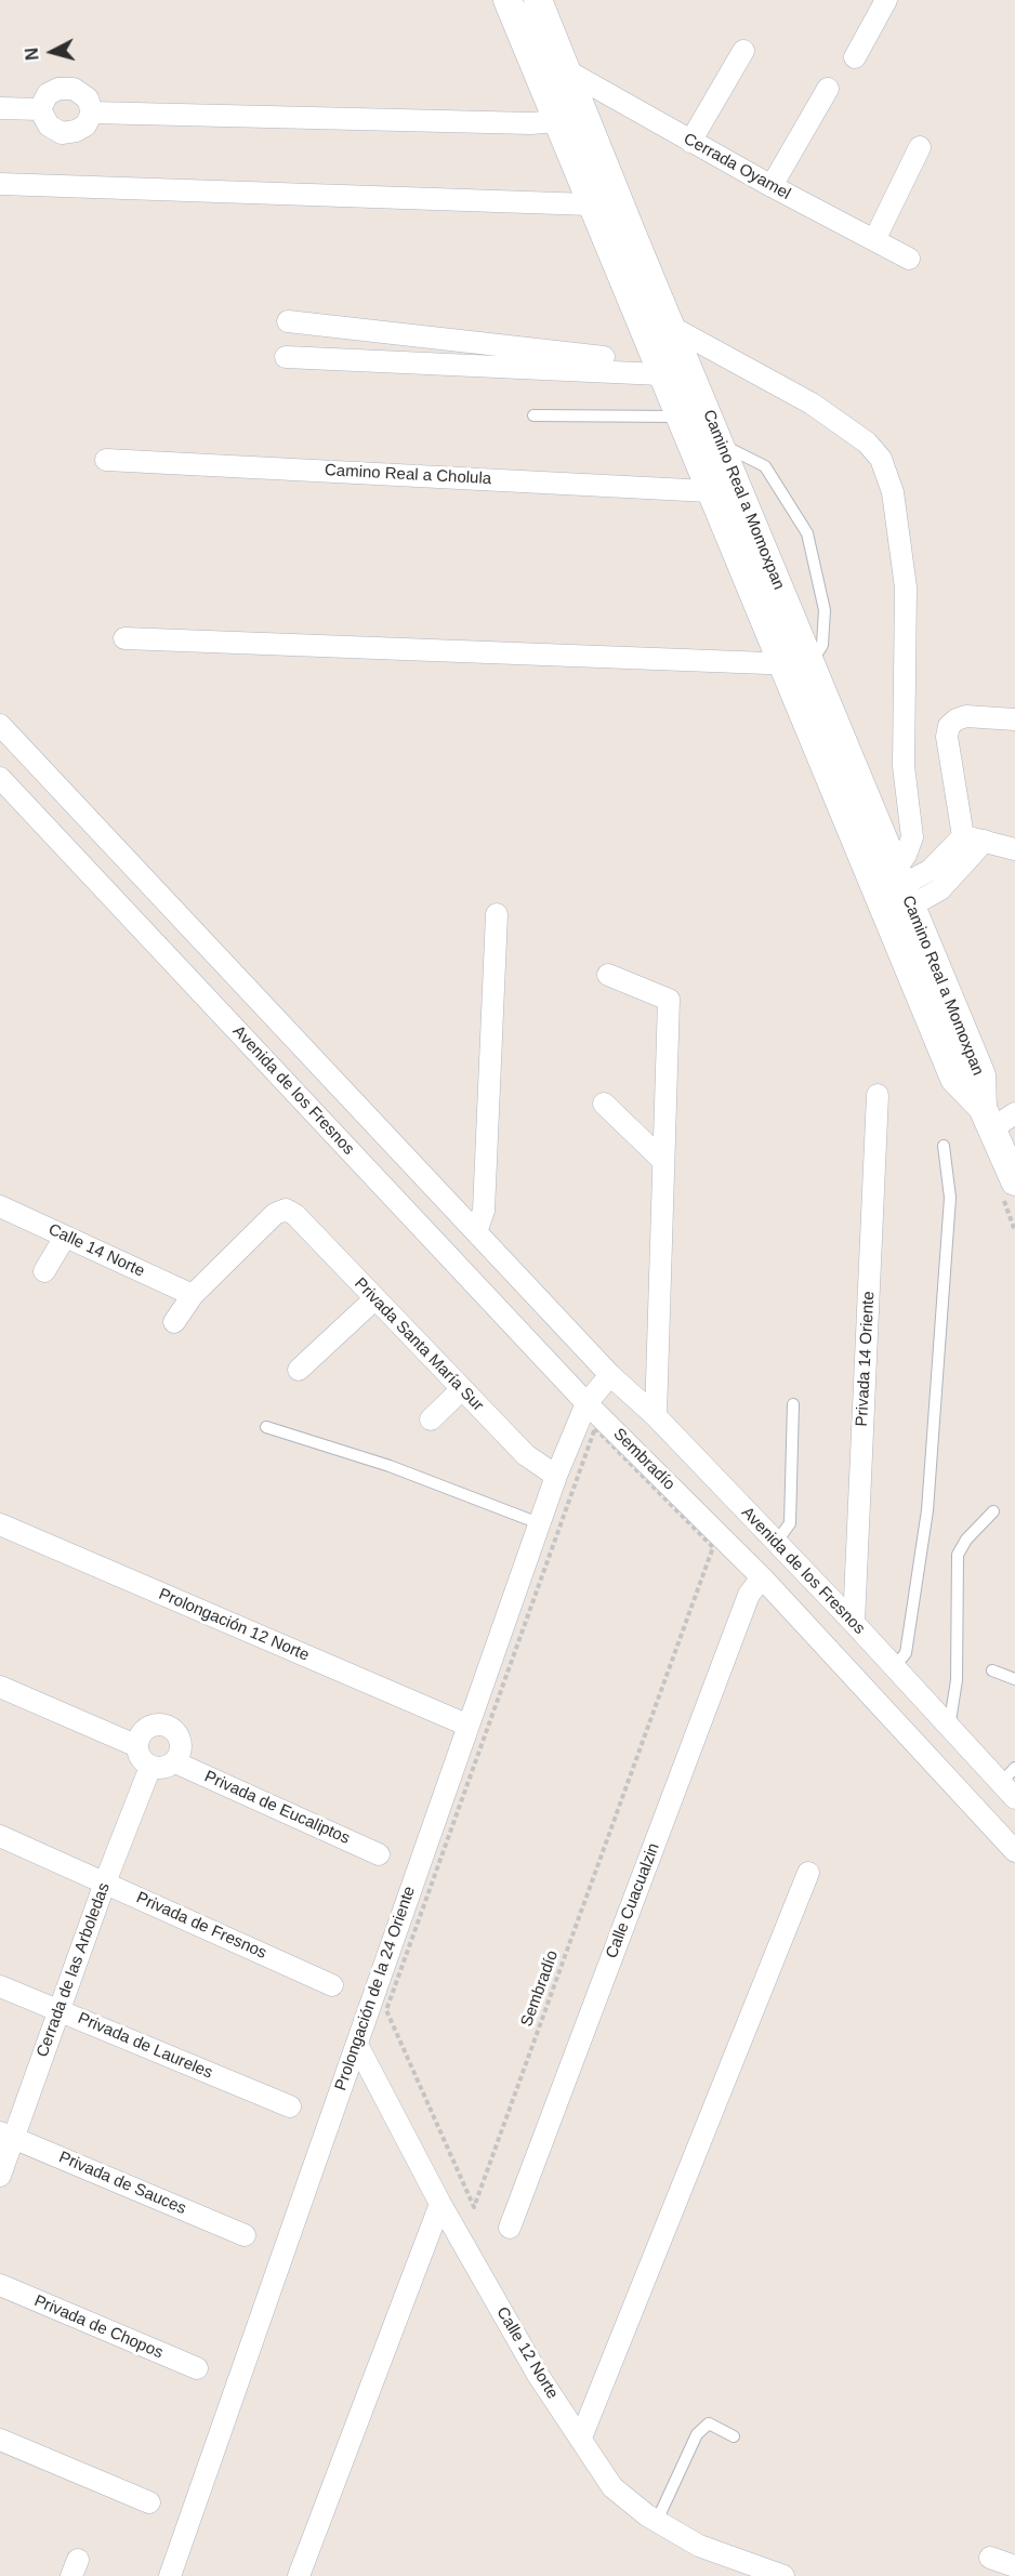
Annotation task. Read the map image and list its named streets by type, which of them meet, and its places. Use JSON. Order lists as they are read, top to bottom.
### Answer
{
  "streets": {
    "street": [
      "Cerrada Oyamel",
      "Camino Real a Cholula",
      "Camino Real a Momoxpan",
      "Avenida de los Fresnos",
      "Calle 14 Norte",
      "Privada Santa María Sur",
      "Privada 14 Oriente",
      "Prolongación 12 Norte",
      "Privada de Eucaliptos",
      "Calle Cuacualzin",
      "Privada de Fresnos",
      "Cerrada de las Arboledas",
      "Prolongación de la 24 Oriente",
      "Privada de Laureles",
      "Privada de Sauces",
      "Privada de Chopos",
      "Calle 12 Norte"
    ],
    "path": ["Sembradío"]
  },
  "crossings": [
    ["Cerrada Oyamel", "Camino Real a Momoxpan"],
    ["Camino Real a Cholula", "Camino Real a Momoxpan"],
    ["Avenida de los Fresnos", "Privada 14 Oriente"],
    ["Avenida de los Fresnos", "Calle Cuacualzin"],
    ["Avenida de los Fresnos", "Prolongación de la 24 Oriente"],
    ["Calle 14 Norte", "Privada Santa María Sur"],
    ["Privada Santa María Sur", "Prolongación de la 24 Oriente"],
    ["Prolongación 12 Norte", "Prolongación de la 24 Oriente"],
    ["Privada de Eucaliptos", "Cerrada de las Arboledas"],
    ["Privada de Fresnos", "Cerrada de las Arboledas"],
    ["Cerrada de las Arboledas", "Privada de Laureles"],
    ["Cerrada de las Arboledas", "Privada de Sauces"],
    ["Prolongación de la 24 Oriente", "Calle 12 Norte"]
  ],
  "north": "left"
}
